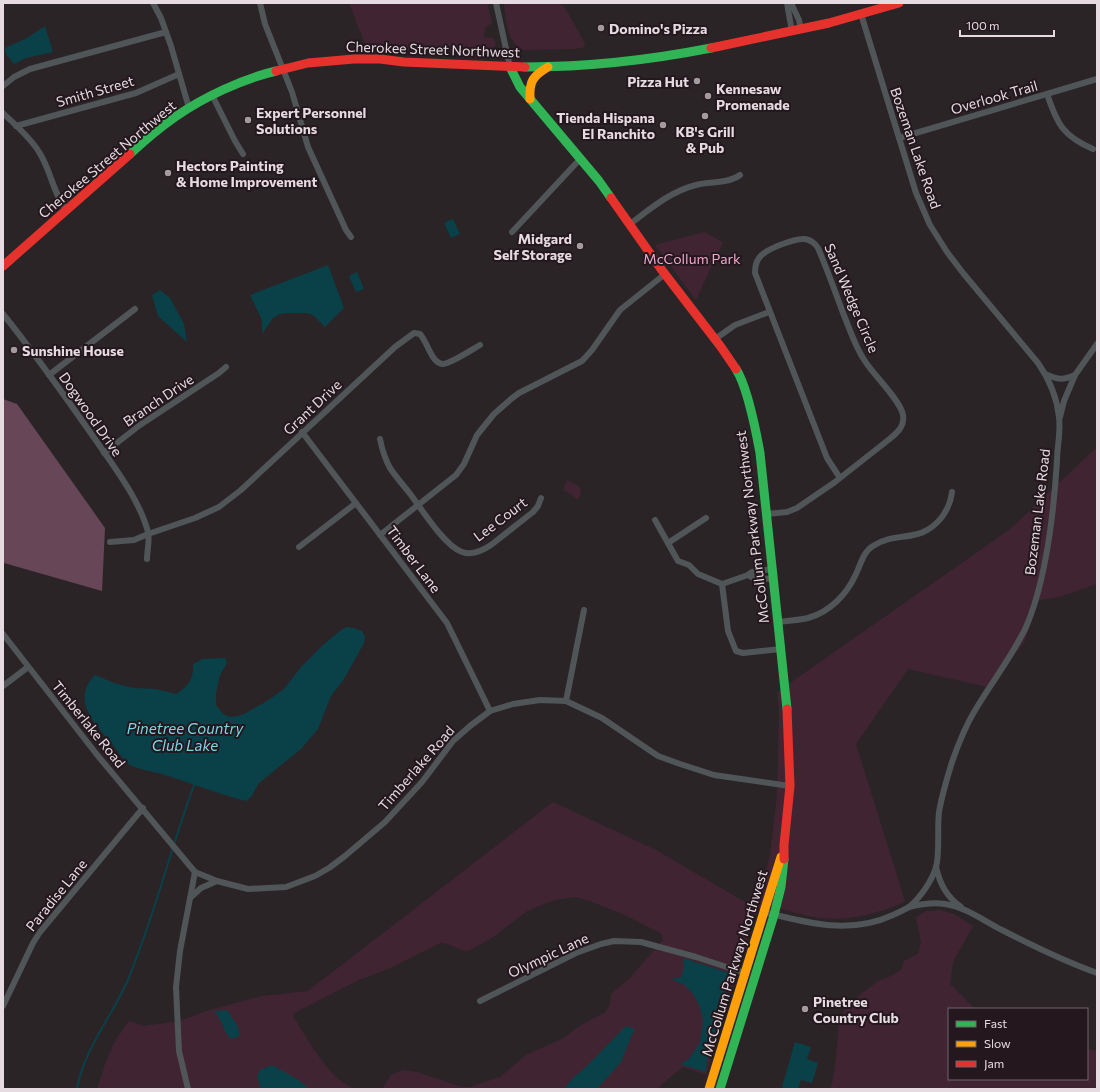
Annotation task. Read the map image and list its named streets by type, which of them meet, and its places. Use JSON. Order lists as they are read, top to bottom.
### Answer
{
  "streets": {
    "street": [
      "Cherokee Street Northwest",
      "Smith Street",
      "Overlook Trail",
      "Bozeman Lake Road",
      "Sand Wedge Circle",
      "Branch Drive",
      "Grant Drive",
      "Dogwood Drive",
      "Lee Court",
      "McCollum Parkway Northwest",
      "Timber Lane",
      "Timberlake Road",
      "Paradise Lane",
      "Olympic Lane"
    ]
  },
  "crossings": [
    ["Cherokee Street Northwest", "Bozeman Lake Road"],
    ["Cherokee Street Northwest", "McCollum Parkway Northwest"],
    ["Overlook Trail", "Bozeman Lake Road"],
    ["Bozeman Lake Road", "McCollum Parkway Northwest"],
    ["Sand Wedge Circle", "McCollum Parkway Northwest"],
    ["Branch Drive", "Dogwood Drive"],
    ["Grant Drive", "Dogwood Drive"],
    ["Grant Drive", "Timber Lane"],
    ["McCollum Parkway Northwest", "Timberlake Road"],
    ["McCollum Parkway Northwest", "Olympic Lane"],
    ["Timber Lane", "Timberlake Road"],
    ["Timberlake Road", "Paradise Lane"]
  ],
  "water": ["Pinetree Country Club Lake"],
  "parks": ["McCollum Park"],
  "places": [
    "Domino's Pizza",
    "Pizza Hut",
    "Kennesaw Promenade",
    "KB's Grill & Pub",
    "Expert Personnel Solutions",
    "Tienda Hispana El Ranchito",
    "Hectors Painting & Home Improvement",
    "Midgard Self Storage",
    "Sunshine House",
    "Pinetree Country Club"
  ],
  "legend": ["Fast", "Slow", "Jam"],
  "scale_bar": "100 m"
}
